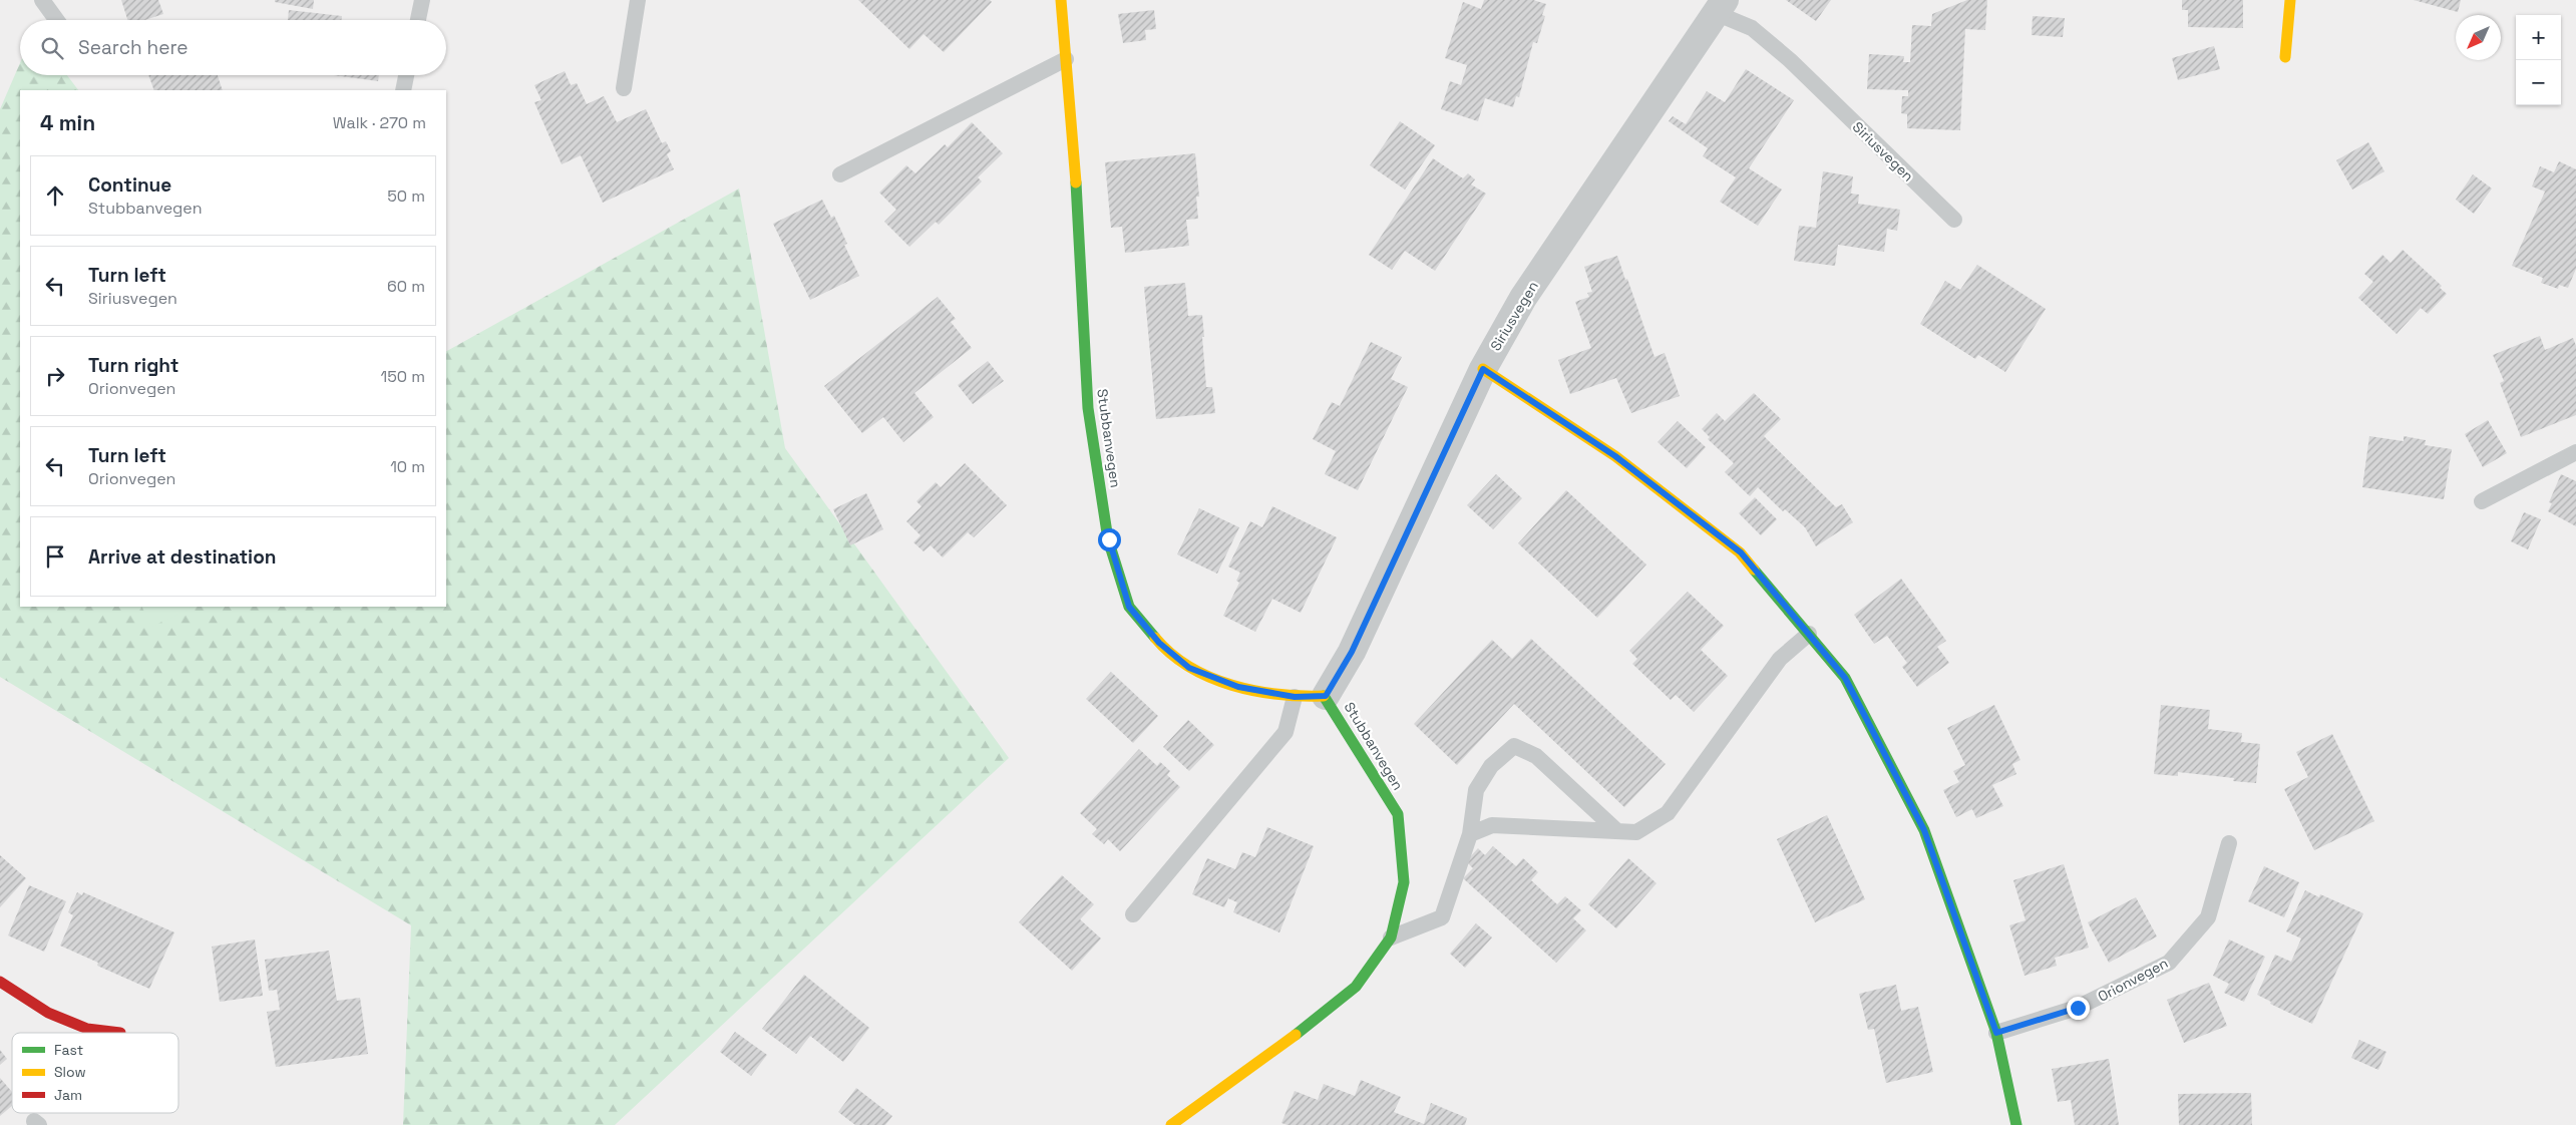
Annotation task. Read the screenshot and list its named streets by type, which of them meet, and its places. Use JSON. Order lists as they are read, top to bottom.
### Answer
{
  "streets": {
    "street": ["Siriusvegen", "Stubbanvegen"],
    "lane": ["Orionvegen"]
  },
  "crossings": [
    ["Siriusvegen", "Stubbanvegen"]
  ],
  "legend": ["Fast", "Slow", "Jam"],
  "north": "bottom left",
  "page": {
    "map_buttons": ["+", "−"],
    "search": "Search here",
    "heading": ["4 min", "Walk · 270 m"],
    "list": [
      ["Continue", "Stubbanvegen", "50 m"],
      ["Turn left", "Siriusvegen", "60 m"],
      ["Turn right", "Orionvegen", "150 m"],
      ["Turn left", "Orionvegen", "10 m"],
      "Arrive at destination"
    ]
  }
}
